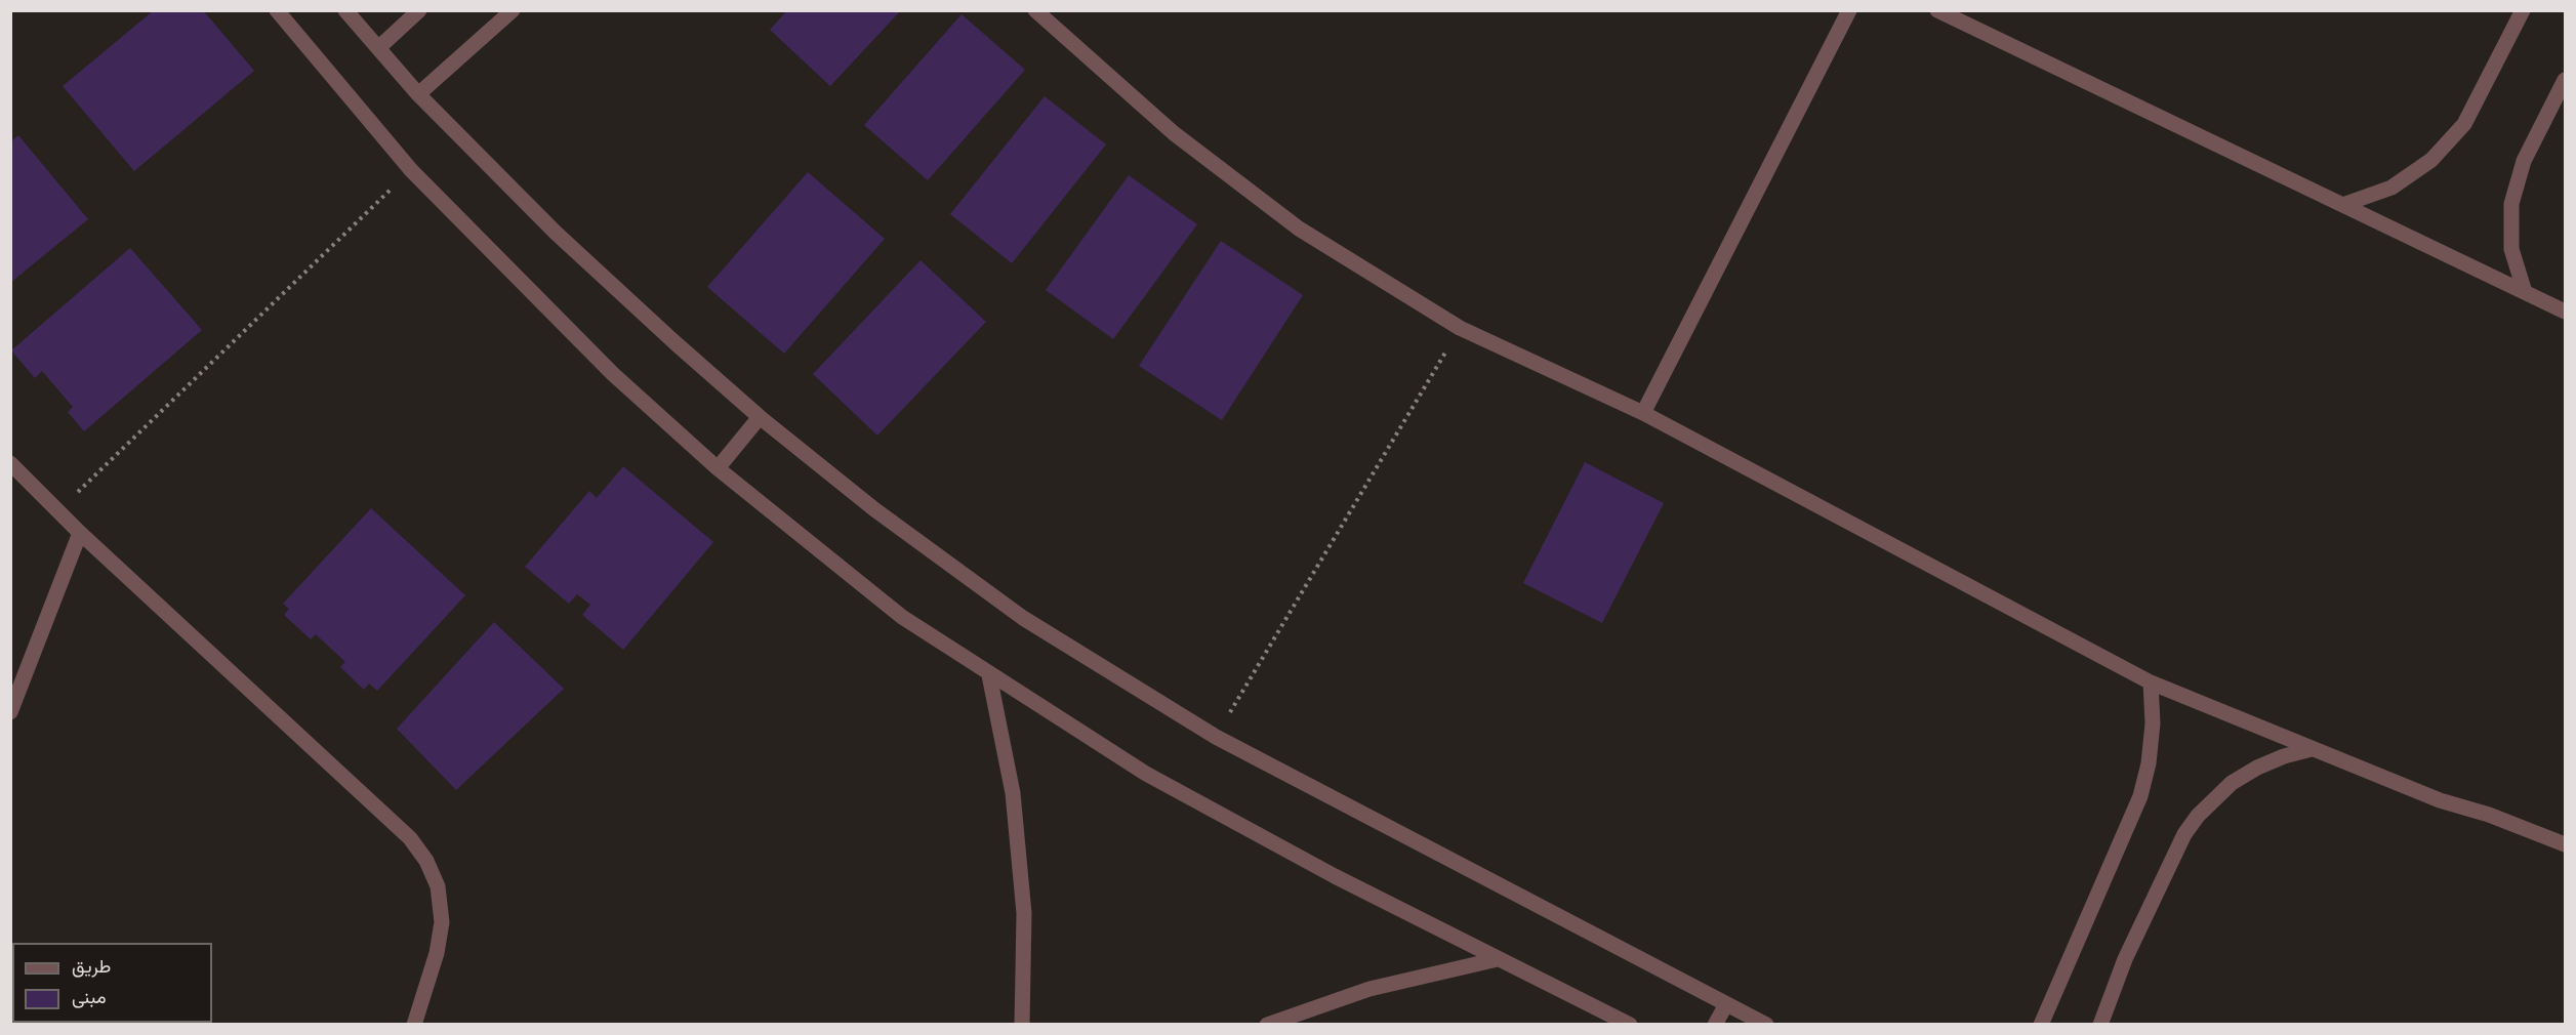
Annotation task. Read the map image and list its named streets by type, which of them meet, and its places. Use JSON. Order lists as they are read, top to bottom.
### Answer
{
  "legend": ["طريق", "مبنى"]
}
